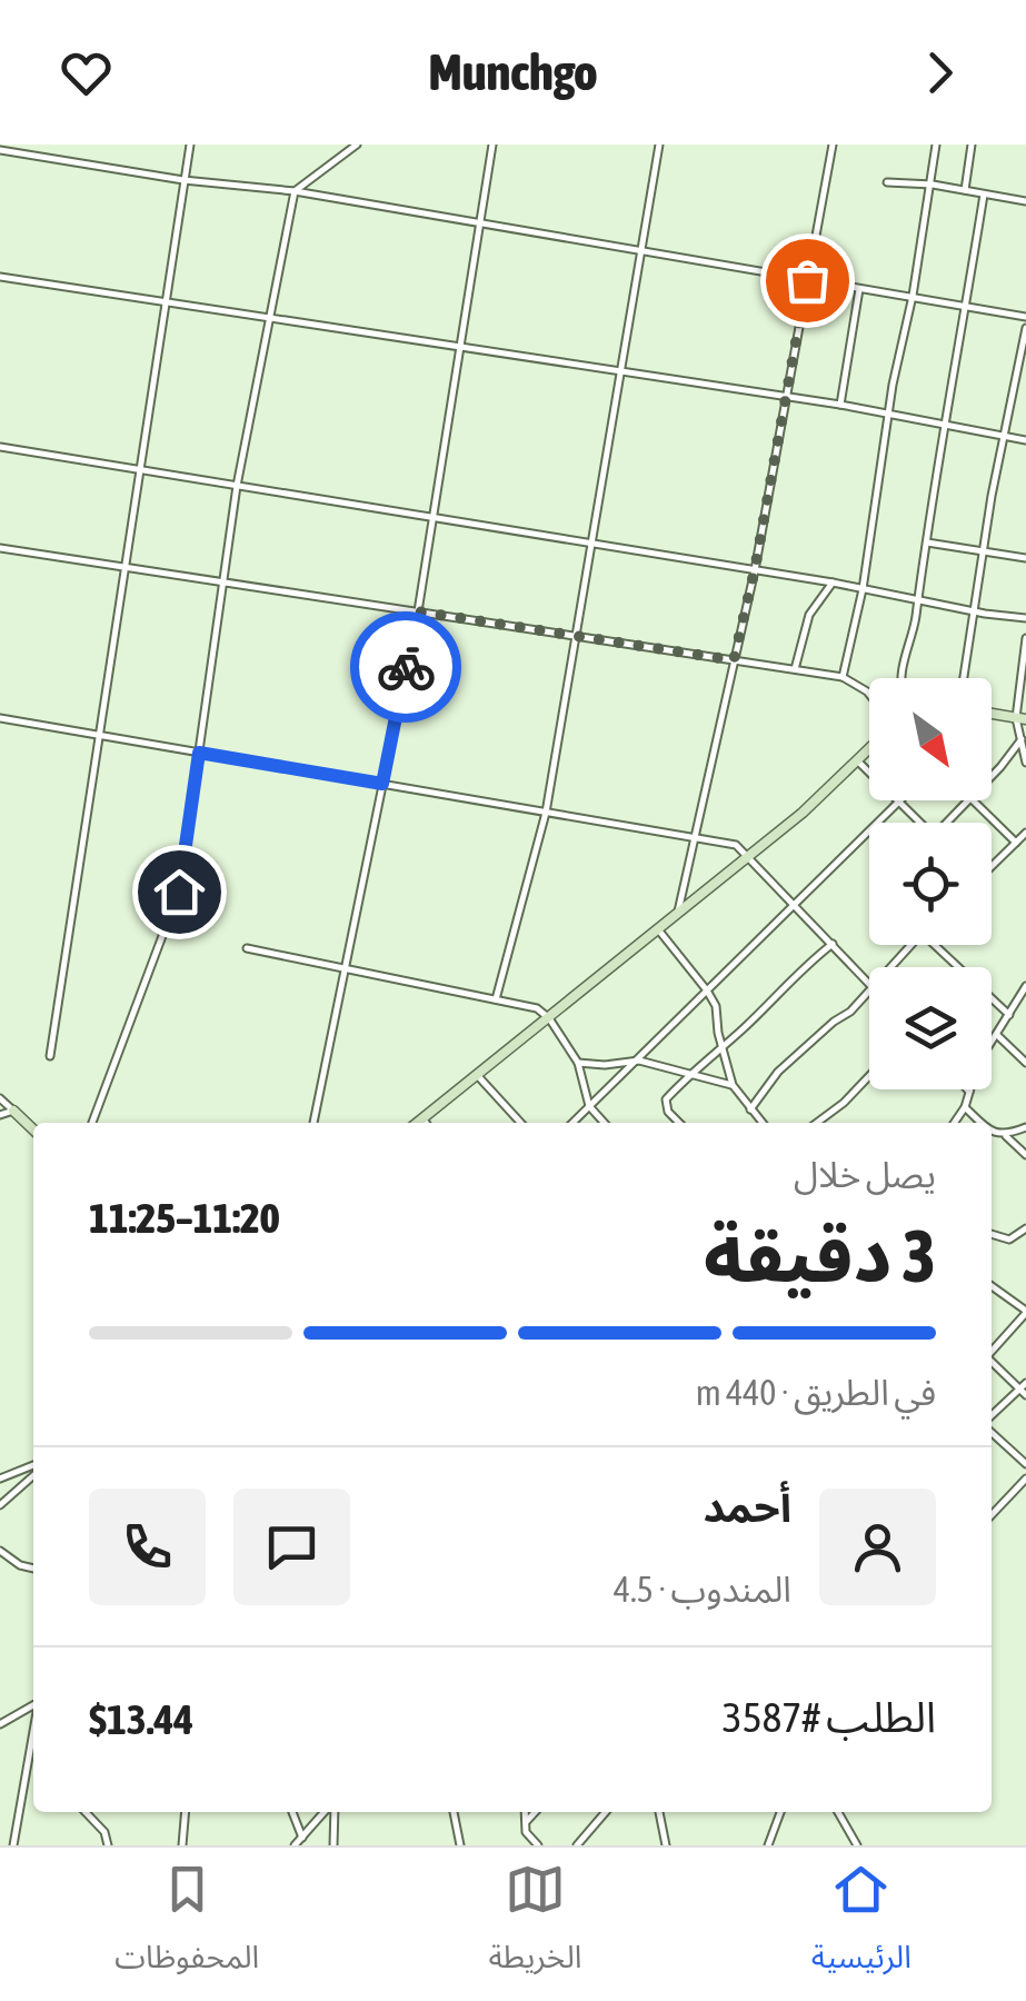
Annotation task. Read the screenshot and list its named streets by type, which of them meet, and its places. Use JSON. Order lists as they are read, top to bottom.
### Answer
{
  "north": "bottom right",
  "page": {
    "header": "Munchgo",
    "heading": ["3 دقيقة", "يصل خلال", "11:20–11:25"],
    "panel": [
      "أحمد",
      "المندوب · 4.5",
      "الطلب #3587",
      "$13.44"
    ],
    "bar": "في الطريق · 440 m",
    "tabs": ["الرئيسية", "الخريطة", "المحفوظات"]
  }
}
